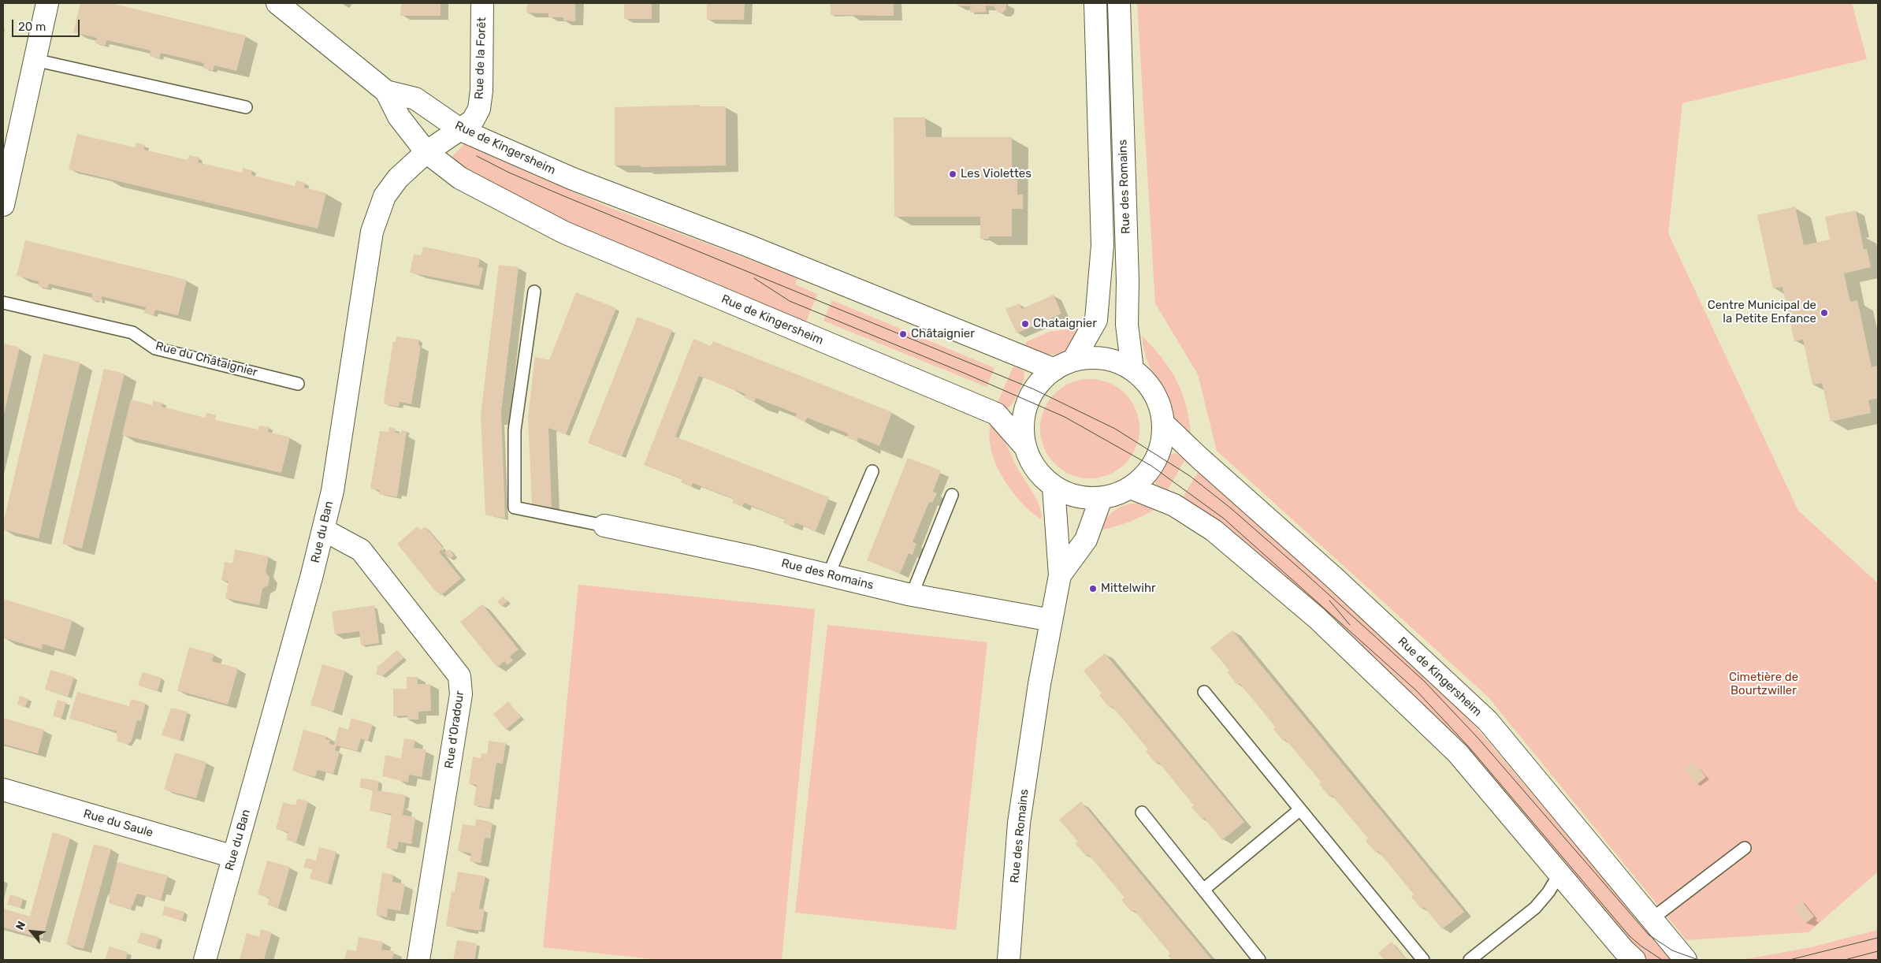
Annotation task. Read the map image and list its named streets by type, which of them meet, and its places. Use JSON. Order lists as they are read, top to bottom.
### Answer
{
  "streets": {
    "main road": [
      "Rue de la Forêt",
      "Rue de Kingersheim",
      "Rue des Romains",
      "Rue du Ban",
      "Rue d'Oradour",
      "Rue du Saule"
    ],
    "lane": ["Rue du Châtaignier"]
  },
  "crossings": [
    ["Rue de la Forêt", "Rue de Kingersheim"],
    ["Rue de la Forêt", "Rue du Ban"],
    ["Rue de Kingersheim", "Rue des Romains"],
    ["Rue de Kingersheim", "Rue du Ban"],
    ["Rue du Ban", "Rue d'Oradour"],
    ["Rue du Ban", "Rue du Saule"]
  ],
  "parks": ["Cimetière de Bourtzwiller"],
  "places": [
    "Les Violettes",
    "Centre Municipal de la Petite Enfance",
    "Chataignier",
    "Châtaignier",
    "Mittelwihr"
  ],
  "scale_bar": "20 m",
  "north": "top left"
}
